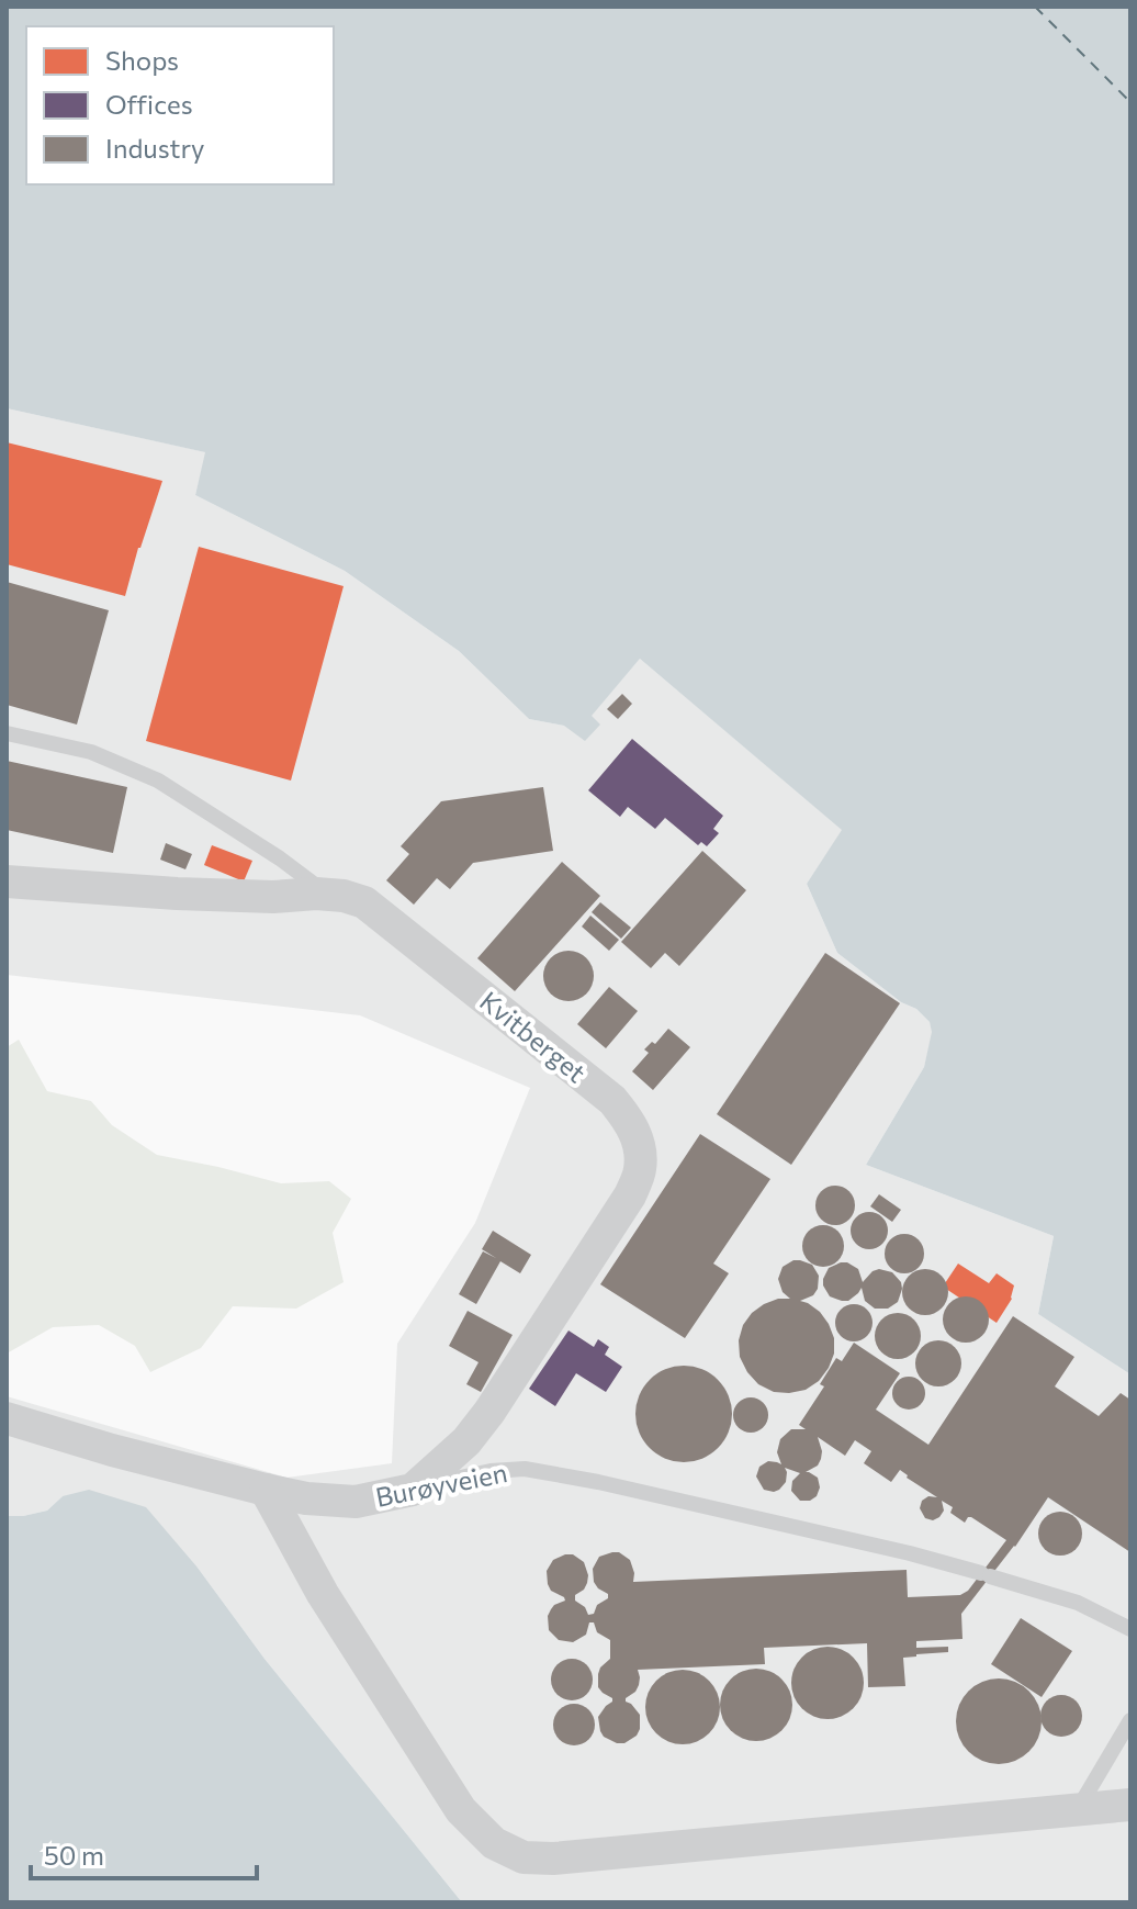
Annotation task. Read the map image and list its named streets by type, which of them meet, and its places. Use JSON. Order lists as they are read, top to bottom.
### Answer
{
  "streets": {
    "street": ["Kvitberget", "Burøyveien"]
  },
  "crossings": [
    ["Kvitberget", "Burøyveien"]
  ],
  "legend": ["Shops", "Offices", "Industry"],
  "scale_bar": "50 m"
}
